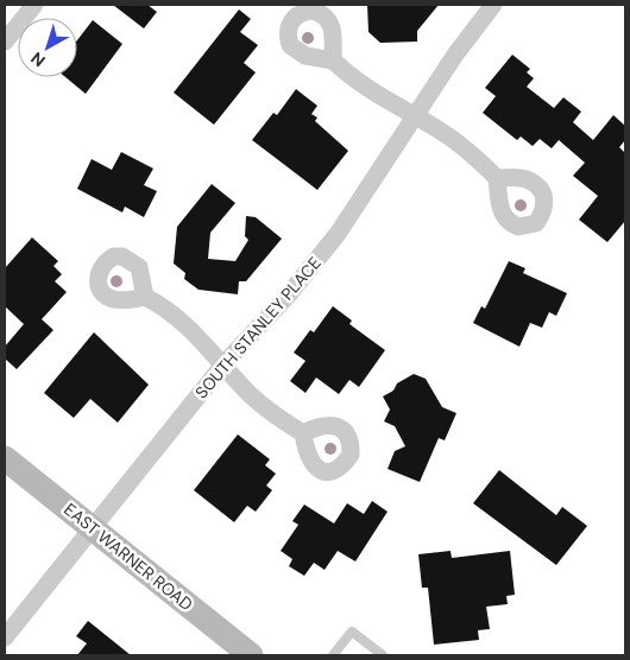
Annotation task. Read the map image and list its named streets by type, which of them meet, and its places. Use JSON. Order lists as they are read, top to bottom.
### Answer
{
  "streets": {
    "main road": ["EAST WARNER ROAD"],
    "street": ["SOUTH STANLEY PLACE"]
  },
  "crossings": [
    ["SOUTH STANLEY PLACE", "EAST WARNER ROAD"]
  ],
  "north": "bottom left"
}
